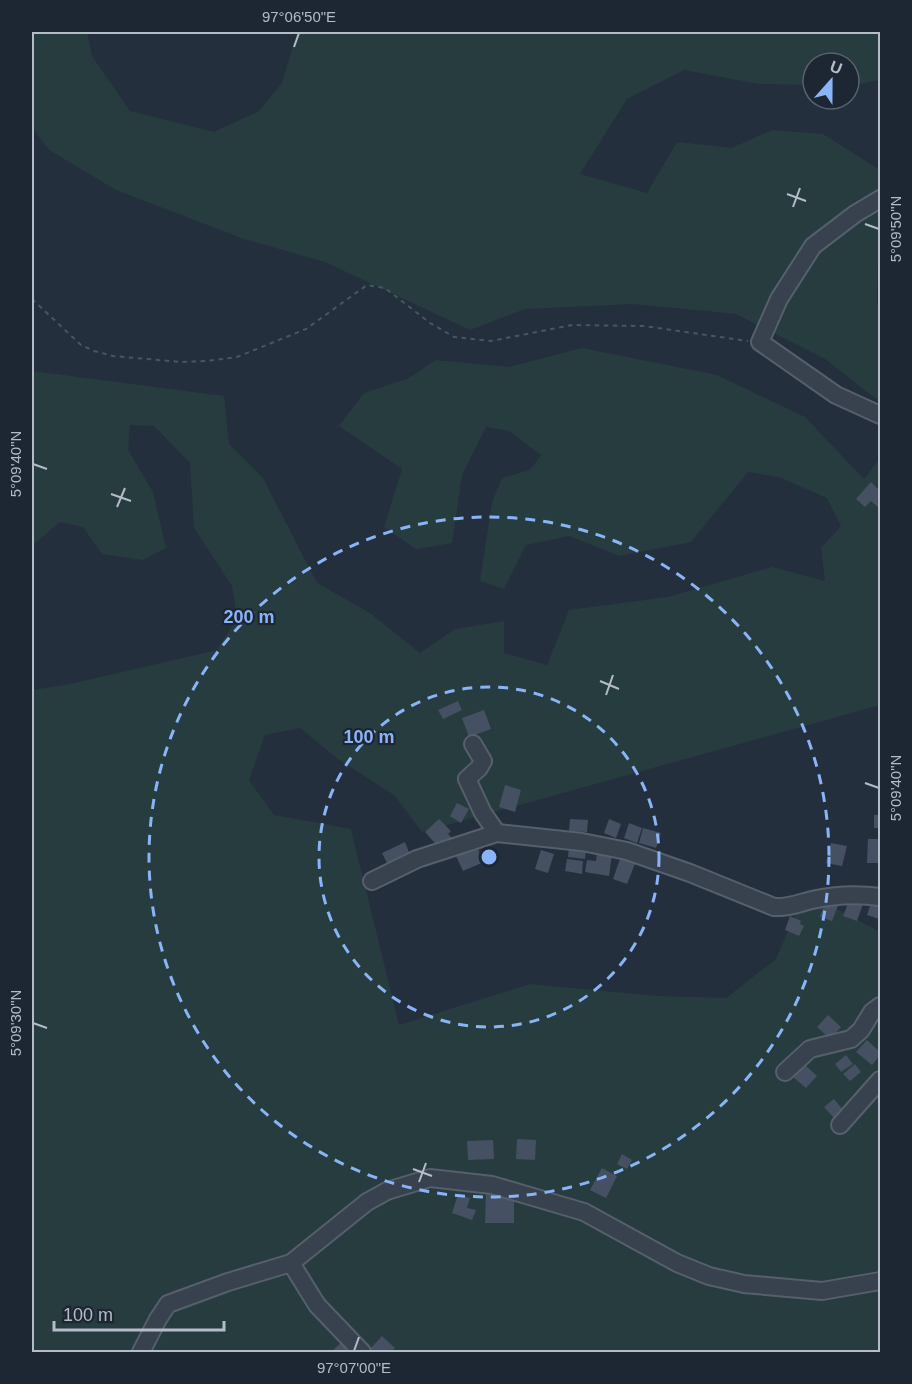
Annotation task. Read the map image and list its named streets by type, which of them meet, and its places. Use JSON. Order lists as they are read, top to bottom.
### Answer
{
  "scale_bar": "100 m",
  "north": "top",
  "coordinates": [
    "97°06'50\"E",
    "5°09'50\"N",
    "5°09'40\"N",
    "5°09'30\"N",
    "97°07'00\"E"
  ],
  "rings": ["200 m", "100 m"]
}
